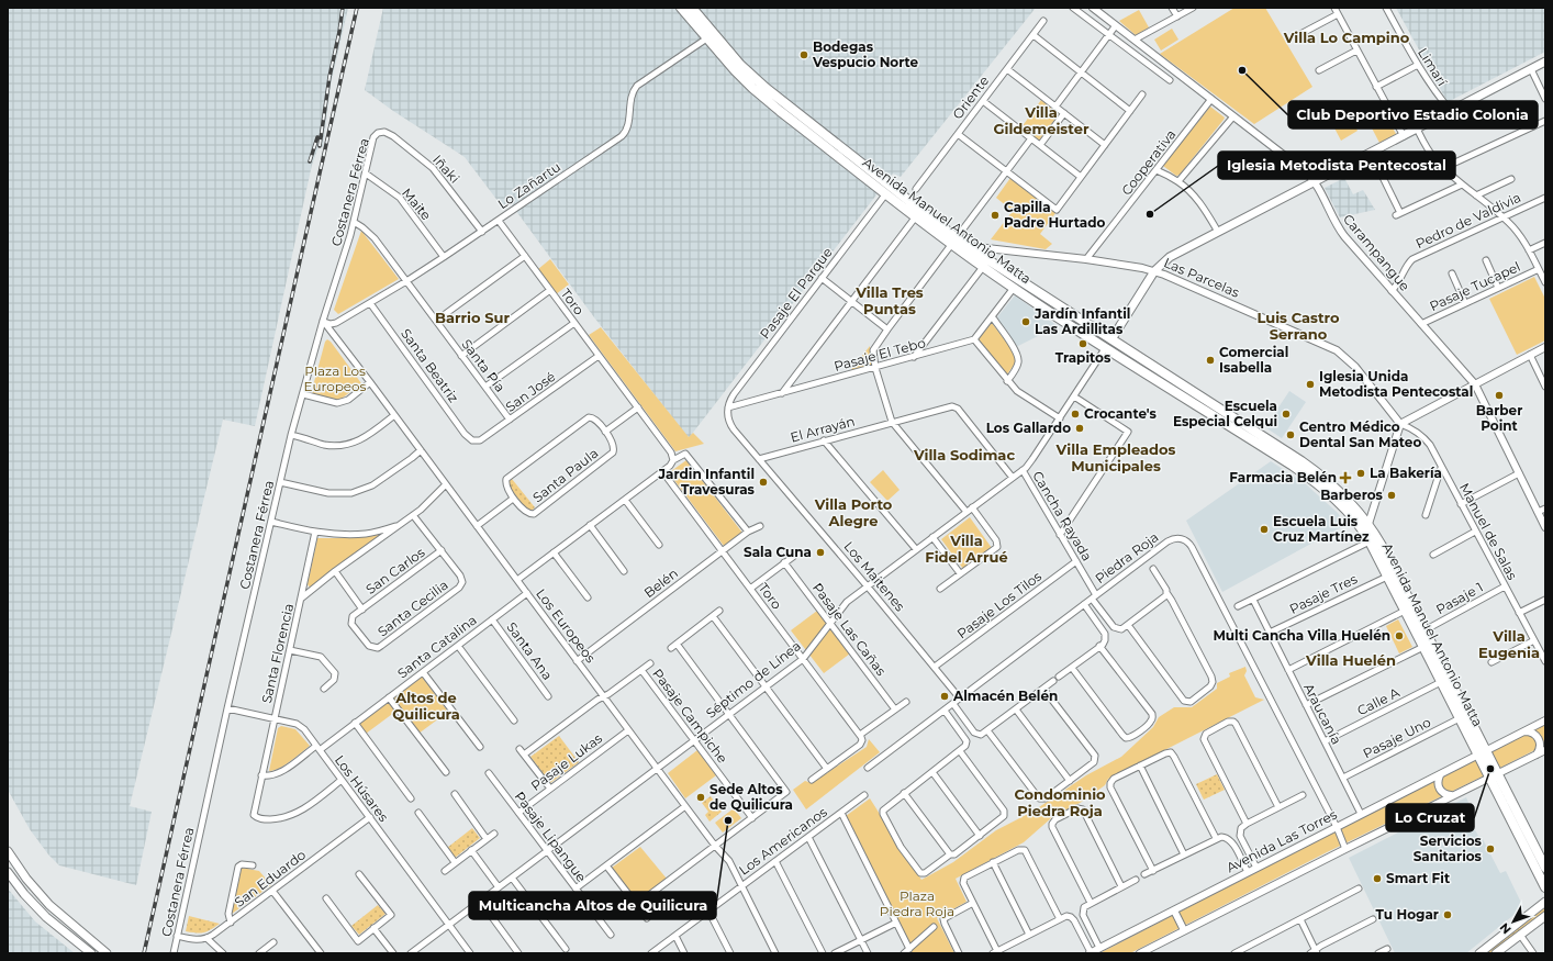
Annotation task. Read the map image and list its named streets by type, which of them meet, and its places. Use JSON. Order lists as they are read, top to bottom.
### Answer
{
  "streets": {
    "main road": ["Avenida Manuel Antonio Matta"],
    "street": [
      "Limarí",
      "Oriente",
      "Cooperativa",
      "Iñaki",
      "Lo Zañartu",
      "Costanera Férrea",
      "Maite",
      "Pedro de Valdivia",
      "Carampangue",
      "Las Parcelas",
      "Pasaje Tucapel",
      "Pasaje El Parque",
      "Toro",
      "Pasaje El Tebo",
      "Santa Beatriz",
      "Santa Pía",
      "San José",
      "El Arrayán",
      "Santa Paula",
      "Cancha Rayada",
      "Manuel de Salas",
      "Piedra Roja",
      "San Carlos",
      "Los Maitenes",
      "Belén",
      "Pasaje Tres",
      "Pasaje 1",
      "Pasaje Los Tilos",
      "Santa Cecilia",
      "Los Europeos",
      "Pasaje Las Cañas",
      "Santa Catalina",
      "Santa Ana",
      "Santa Florencia",
      "Séptimo de Línea",
      "Calle A",
      "Araucanía",
      "Pasaje Campiche",
      "Pasaje Uno",
      "Pasaje Lukas",
      "Los Húsares",
      "Pasaje Lipangue",
      "Los Americanos",
      "Avenida Las Torres",
      "San Eduardo"
    ]
  },
  "crossings": [
    ["Cooperativa", "Carampangue"],
    ["Cooperativa", "Las Parcelas"],
    ["Iñaki", "Lo Zañartu"],
    ["Iñaki", "Costanera Férrea"],
    ["Lo Zañartu", "Costanera Férrea"],
    ["Lo Zañartu", "Maite"],
    ["Lo Zañartu", "Avenida Manuel Antonio Matta"],
    ["Lo Zañartu", "Toro"],
    ["Lo Zañartu", "Santa Beatriz"],
    ["Lo Zañartu", "Santa Pía"],
    ["Lo Zañartu", "Los Europeos"],
    ["Costanera Férrea", "Maite"],
    ["Costanera Férrea", "Santa Pía"],
    ["Costanera Férrea", "Los Europeos"],
    ["Costanera Férrea", "Los Húsares"],
    ["Avenida Manuel Antonio Matta", "Las Parcelas"],
    ["Avenida Manuel Antonio Matta", "Pasaje El Parque"],
    ["Avenida Manuel Antonio Matta", "Pasaje Tres"],
    ["Avenida Manuel Antonio Matta", "Pasaje 1"],
    ["Avenida Manuel Antonio Matta", "Séptimo de Línea"],
    ["Avenida Manuel Antonio Matta", "Calle A"],
    ["Avenida Manuel Antonio Matta", "Pasaje Uno"],
    ["Avenida Manuel Antonio Matta", "Avenida Las Torres"],
    ["Pedro de Valdivia", "Carampangue"],
    ["Carampangue", "Pasaje Tucapel"],
    ["Las Parcelas", "Manuel de Salas"],
    ["Pasaje El Parque", "Pasaje El Tebo"],
    ["Pasaje El Parque", "Los Maitenes"],
    ["Toro", "San José"],
    ["Toro", "Santa Paula"],
    ["Toro", "Belén"],
    ["Toro", "Séptimo de Línea"],
    ["Pasaje El Tebo", "Los Maitenes"],
    ["Santa Beatriz", "San José"],
    ["Santa Pía", "San José"],
    ["El Arrayán", "Cancha Rayada"],
    ["El Arrayán", "Los Maitenes"],
    ["Santa Paula", "Los Europeos"],
    ["Cancha Rayada", "Piedra Roja"],
    ["Cancha Rayada", "Pasaje Los Tilos"],
    ["Cancha Rayada", "Séptimo de Línea"],
    ["Manuel de Salas", "Pasaje 1"],
    ["Piedra Roja", "Los Maitenes"],
    ["Piedra Roja", "Avenida Las Torres"],
    ["San Carlos", "Santa Cecilia"],
    ["Los Maitenes", "Pasaje Los Tilos"],
    ["Los Maitenes", "Séptimo de Línea"],
    ["Belén", "Los Europeos"],
    ["Pasaje Tres", "Araucanía"],
    ["Los Europeos", "Santa Catalina"],
    ["Los Europeos", "Santa Florencia"],
    ["Los Europeos", "Séptimo de Línea"],
    ["Los Europeos", "Pasaje Campiche"],
    ["Los Europeos", "Pasaje Lukas"],
    ["Los Europeos", "Los Americanos"],
    ["Pasaje Las Cañas", "Séptimo de Línea"],
    ["Santa Catalina", "Santa Ana"],
    ["Santa Catalina", "Santa Florencia"],
    ["Santa Catalina", "Los Húsares"],
    ["Santa Florencia", "Los Húsares"],
    ["Séptimo de Línea", "Pasaje Campiche"],
    ["Séptimo de Línea", "Los Húsares"],
    ["Séptimo de Línea", "Pasaje Lipangue"],
    ["Calle A", "Araucanía"],
    ["Araucanía", "Pasaje Uno"],
    ["Araucanía", "Avenida Las Torres"],
    ["Pasaje Lukas", "Pasaje Lipangue"],
    ["Los Húsares", "San Eduardo"]
  ],
  "districts": [
    "Villa Lo Campino",
    "Villa Gildemeister",
    "Villa Tres Puntas",
    "Barrio Sur",
    "Luis Castro Serrano",
    "Villa Empleados Municipales",
    "Villa Sodimac",
    "Villa Porto Alegre",
    "Villa Fidel Arrué",
    "Villa Eugenia",
    "Villa Huelén",
    "Altos de Quilicura",
    "Condominio Piedra Roja"
  ],
  "parks": ["Plaza Los Europeos", "Plaza Piedra Roja"],
  "places": {
    "other": [
      "Bodegas Vespucio Norte",
      "Club Deportivo Estadio Colonia",
      "Iglesia Metodista Pentecostal",
      "Capilla Padre Hurtado",
      "Jardín Infantil Las Ardillitas",
      "Trapitos",
      "Comercial Isabella",
      "Iglesia Unida Metodista Pentecostal",
      "Barber Point",
      "Crocante's",
      "Escuela Especial Celqui",
      "Los Gallardo",
      "Centro Médico Dental San Mateo",
      "La Bakería",
      "Jardin Infantil Travesuras",
      "Barberos",
      "Escuela Luis Cruz Martínez",
      "Sala Cuna",
      "Multi Cancha Villa Huelén",
      "Almacén Belén",
      "Lo Cruzat",
      "Sede Altos de Quilicura",
      "Multicancha Altos de Quilicura",
      "Servicios Sanitarios",
      "Smart Fit",
      "Tu Hogar"
    ],
    "health": ["Farmacia Belén"]
  },
  "north": "bottom left"
}
